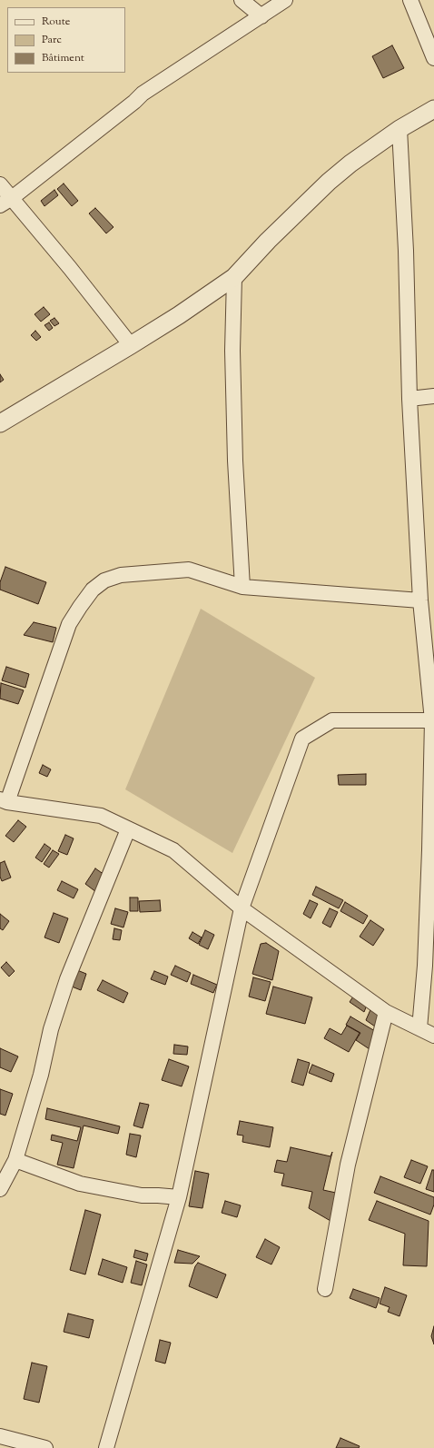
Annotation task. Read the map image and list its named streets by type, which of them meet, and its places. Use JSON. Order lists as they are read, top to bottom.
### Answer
{
  "legend": ["Route", "Parc", "Bâtiment"]
}
